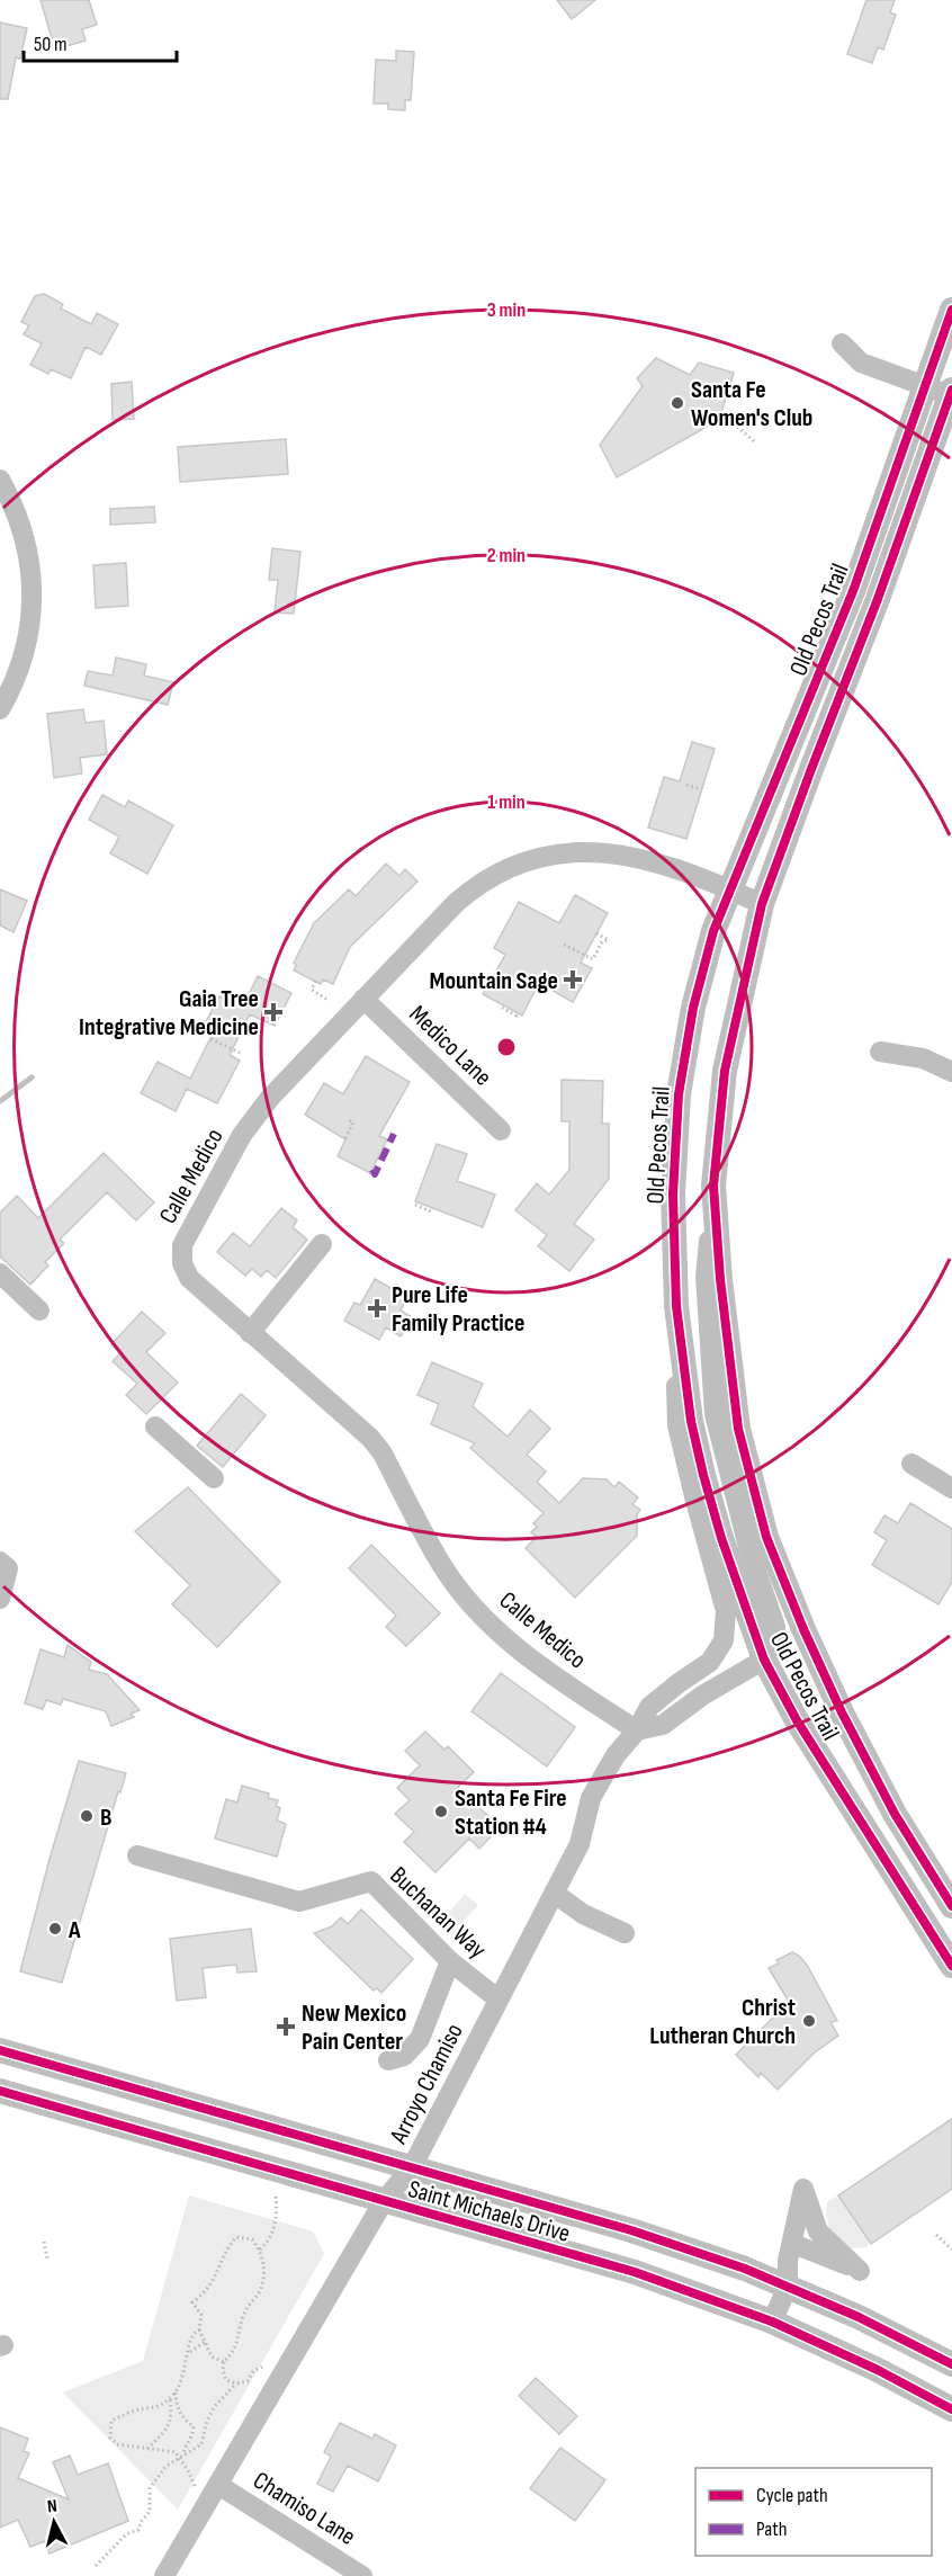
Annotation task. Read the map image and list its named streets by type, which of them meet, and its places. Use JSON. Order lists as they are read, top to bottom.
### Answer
{
  "streets": {
    "main road": ["Old Pecos Trail", "Saint Michaels Drive"],
    "street": [
      "Medico Lane",
      "Calle Medico",
      "Buchanan Way",
      "Arroyo Chamiso",
      "Chamiso Lane"
    ]
  },
  "crossings": [
    ["Old Pecos Trail", "Calle Medico"],
    ["Old Pecos Trail", "Arroyo Chamiso"],
    ["Medico Lane", "Calle Medico"],
    ["Calle Medico", "Arroyo Chamiso"],
    ["Buchanan Way", "Arroyo Chamiso"],
    ["Arroyo Chamiso", "Saint Michaels Drive"],
    ["Arroyo Chamiso", "Chamiso Lane"]
  ],
  "places": {
    "other": [
      "Santa Fe Women's Club",
      "Santa Fe Fire Station #4",
      "B",
      "A",
      "Christ Lutheran Church"
    ],
    "health": [
      "Mountain Sage",
      "Gaia Tree Integrative Medicine",
      "Pure Life Family Practice",
      "New Mexico Pain Center"
    ]
  },
  "legend": ["Cycle path", "Path"],
  "scale_bar": "50 m",
  "north": "top",
  "rings": ["3 min", "2 min", "1 min"]
}
